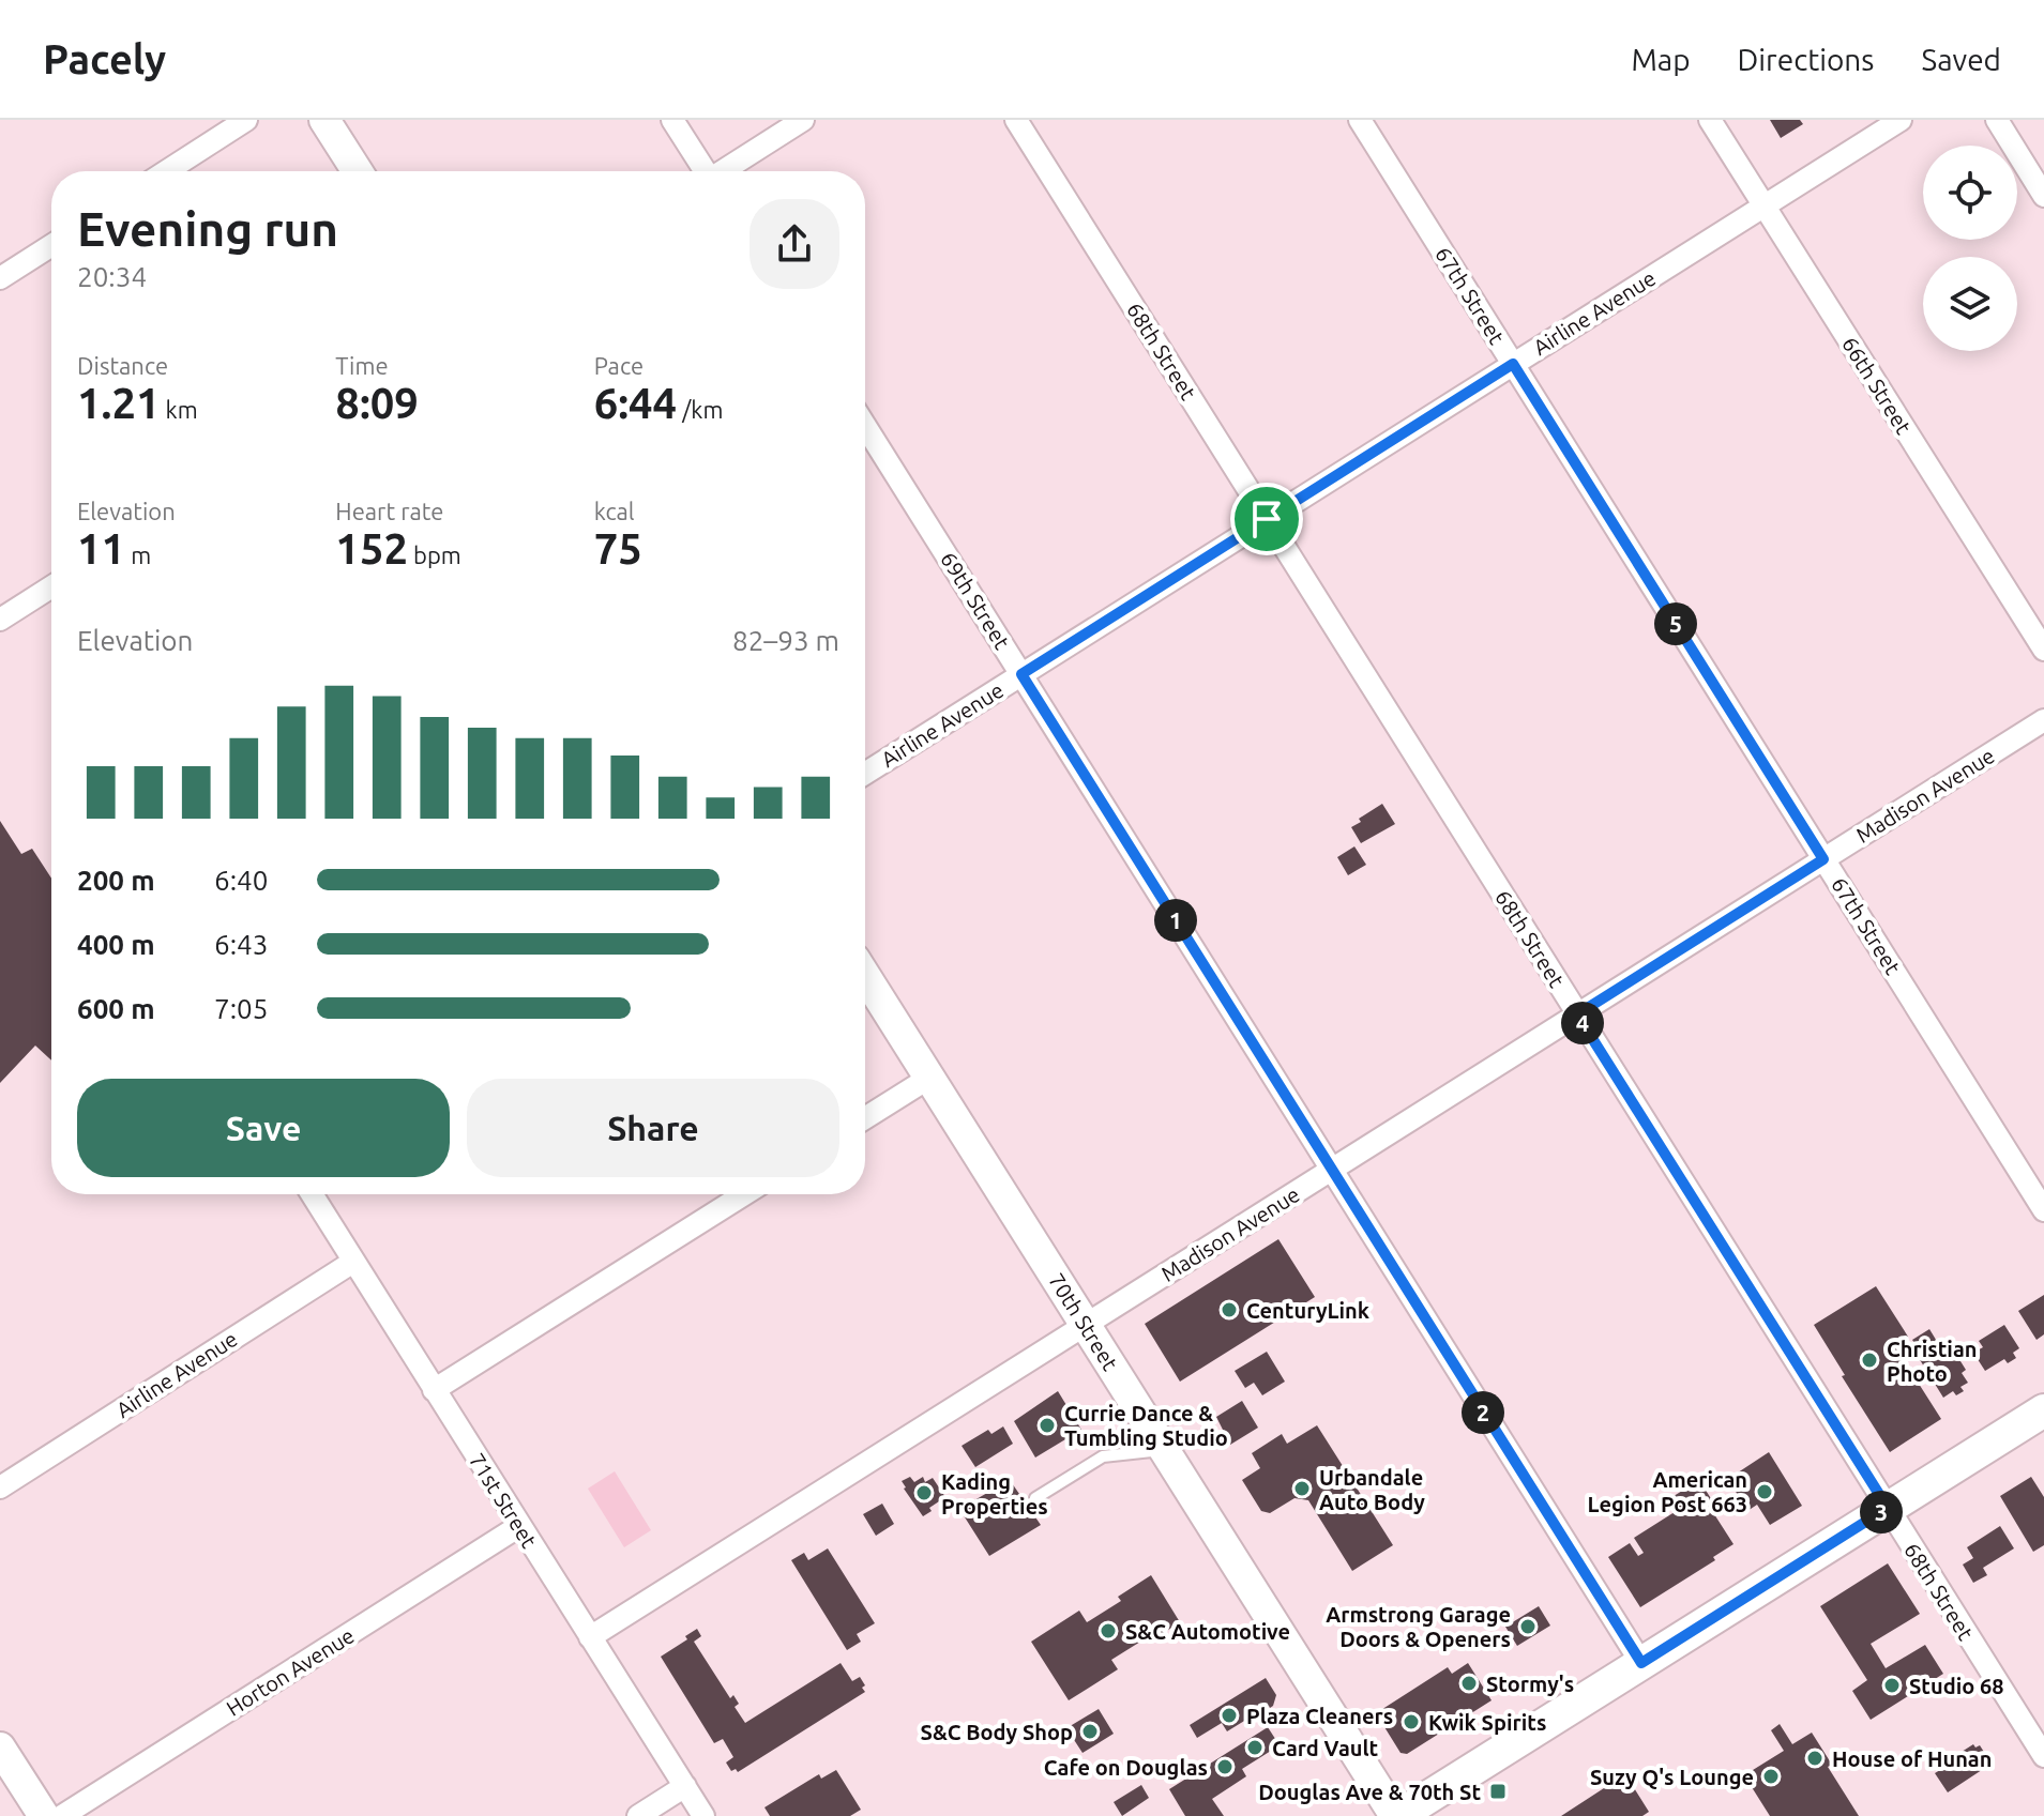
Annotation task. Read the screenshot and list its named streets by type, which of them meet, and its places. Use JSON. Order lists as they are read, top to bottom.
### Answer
{
  "streets": {
    "main road": ["70th Street"],
    "street": [
      "67th Street",
      "Airline Avenue",
      "68th Street",
      "66th Street",
      "69th Street",
      "Madison Avenue",
      "71st Street",
      "Horton Avenue"
    ]
  },
  "crossings": [
    ["67th Street", "Airline Avenue"],
    ["67th Street", "Madison Avenue"],
    ["Airline Avenue", "68th Street"],
    ["Airline Avenue", "66th Street"],
    ["Airline Avenue", "69th Street"],
    ["Airline Avenue", "71st Street"],
    ["68th Street", "Madison Avenue"],
    ["69th Street", "Madison Avenue"],
    ["Madison Avenue", "70th Street"],
    ["Madison Avenue", "71st Street"],
    ["71st Street", "Horton Avenue"]
  ],
  "places": {
    "other": [
      "CenturyLink",
      "Christian Photo",
      "Currie Dance & Tumbling Studio",
      "Urbandale Auto Body",
      "American Legion Post 663",
      "Kading Properties",
      "Armstrong Garage Doors & Openers",
      "S&C Automotive",
      "Stormy's",
      "Studio 68",
      "Plaza Cleaners",
      "Kwik Spirits",
      "S&C Body Shop",
      "Card Vault",
      "House of Hunan",
      "Cafe on Douglas",
      "Suzy Q's Lounge"
    ],
    "transit": ["Douglas Ave & 70th St"]
  },
  "page": {
    "header": "Pacely",
    "nav": ["Map", "Directions", "Saved"],
    "heading": ["Evening run", "20:34"],
    "stats": [
      ["Distance", "1.21 km"],
      ["Time", "8:09"],
      ["Pace", "6:44 /km"],
      ["Elevation", "11 m"],
      ["Heart rate", "152 bpm"],
      ["kcal", "75"]
    ],
    "pins": [
      "5",
      "1",
      "4",
      "2",
      "3"
    ],
    "chart": ["Elevation", "82–93 m"],
    "list": [
      {
        "name": "200 m",
        "note": "6:40"
      },
      {
        "name": "400 m",
        "note": "6:43"
      },
      {
        "name": "600 m",
        "note": "7:05"
      }
    ],
    "buttons": ["Save", "Share"]
  }
}
